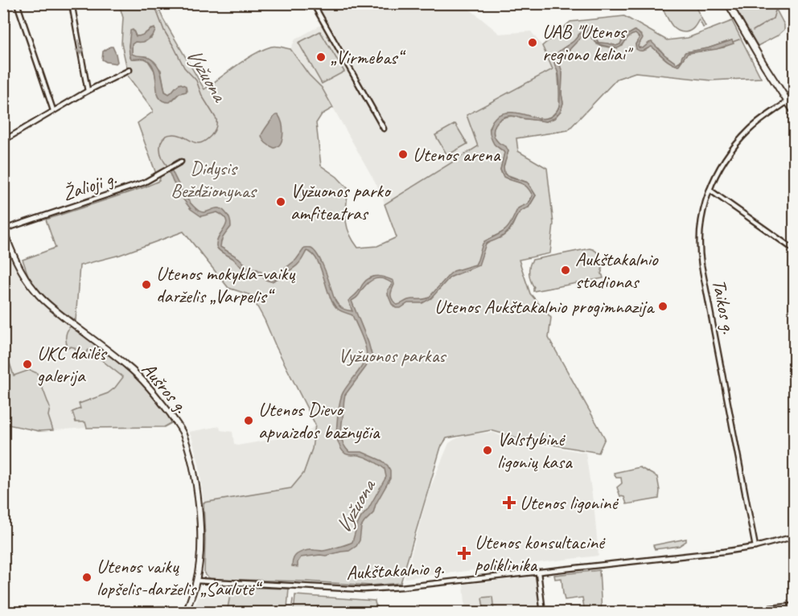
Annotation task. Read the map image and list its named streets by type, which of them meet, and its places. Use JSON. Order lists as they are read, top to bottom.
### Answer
{
  "streets": {
    "street": [
      "Žalioji g.",
      "Taikos g.",
      "Aušros g.",
      "Aukštakalnio g."
    ]
  },
  "crossings": [
    ["Žalioji g.", "Aušros g."],
    ["Taikos g.", "Aukštakalnio g."],
    ["Aušros g.", "Aukštakalnio g."]
  ],
  "water": ["Vyžuona"],
  "parks": ["Didysis Beždžionynas", "Vyžuonos parkas"],
  "places": {
    "other": [
      "UAB \"Utenos regiono keliai\"",
      "„Virmebas“",
      "Utenos arena",
      "Vyžuonos parko amfiteatras",
      "Aukštakalnio stadionas",
      "Utenos mokykla-vaikų darželis „Varpelis“",
      "Utenos Aukštakalnio progimnazija",
      "UKC dailės galerija",
      "Utenos Dievo apvaizdos bažnyčia",
      "Valstybinė ligonių kasa",
      "Utenos vaikų lopšelis-darželis „Saulutė“"
    ],
    "health": ["Utenos ligoninė", "Utenos konsultacinė poliklinika"]
  }
}
